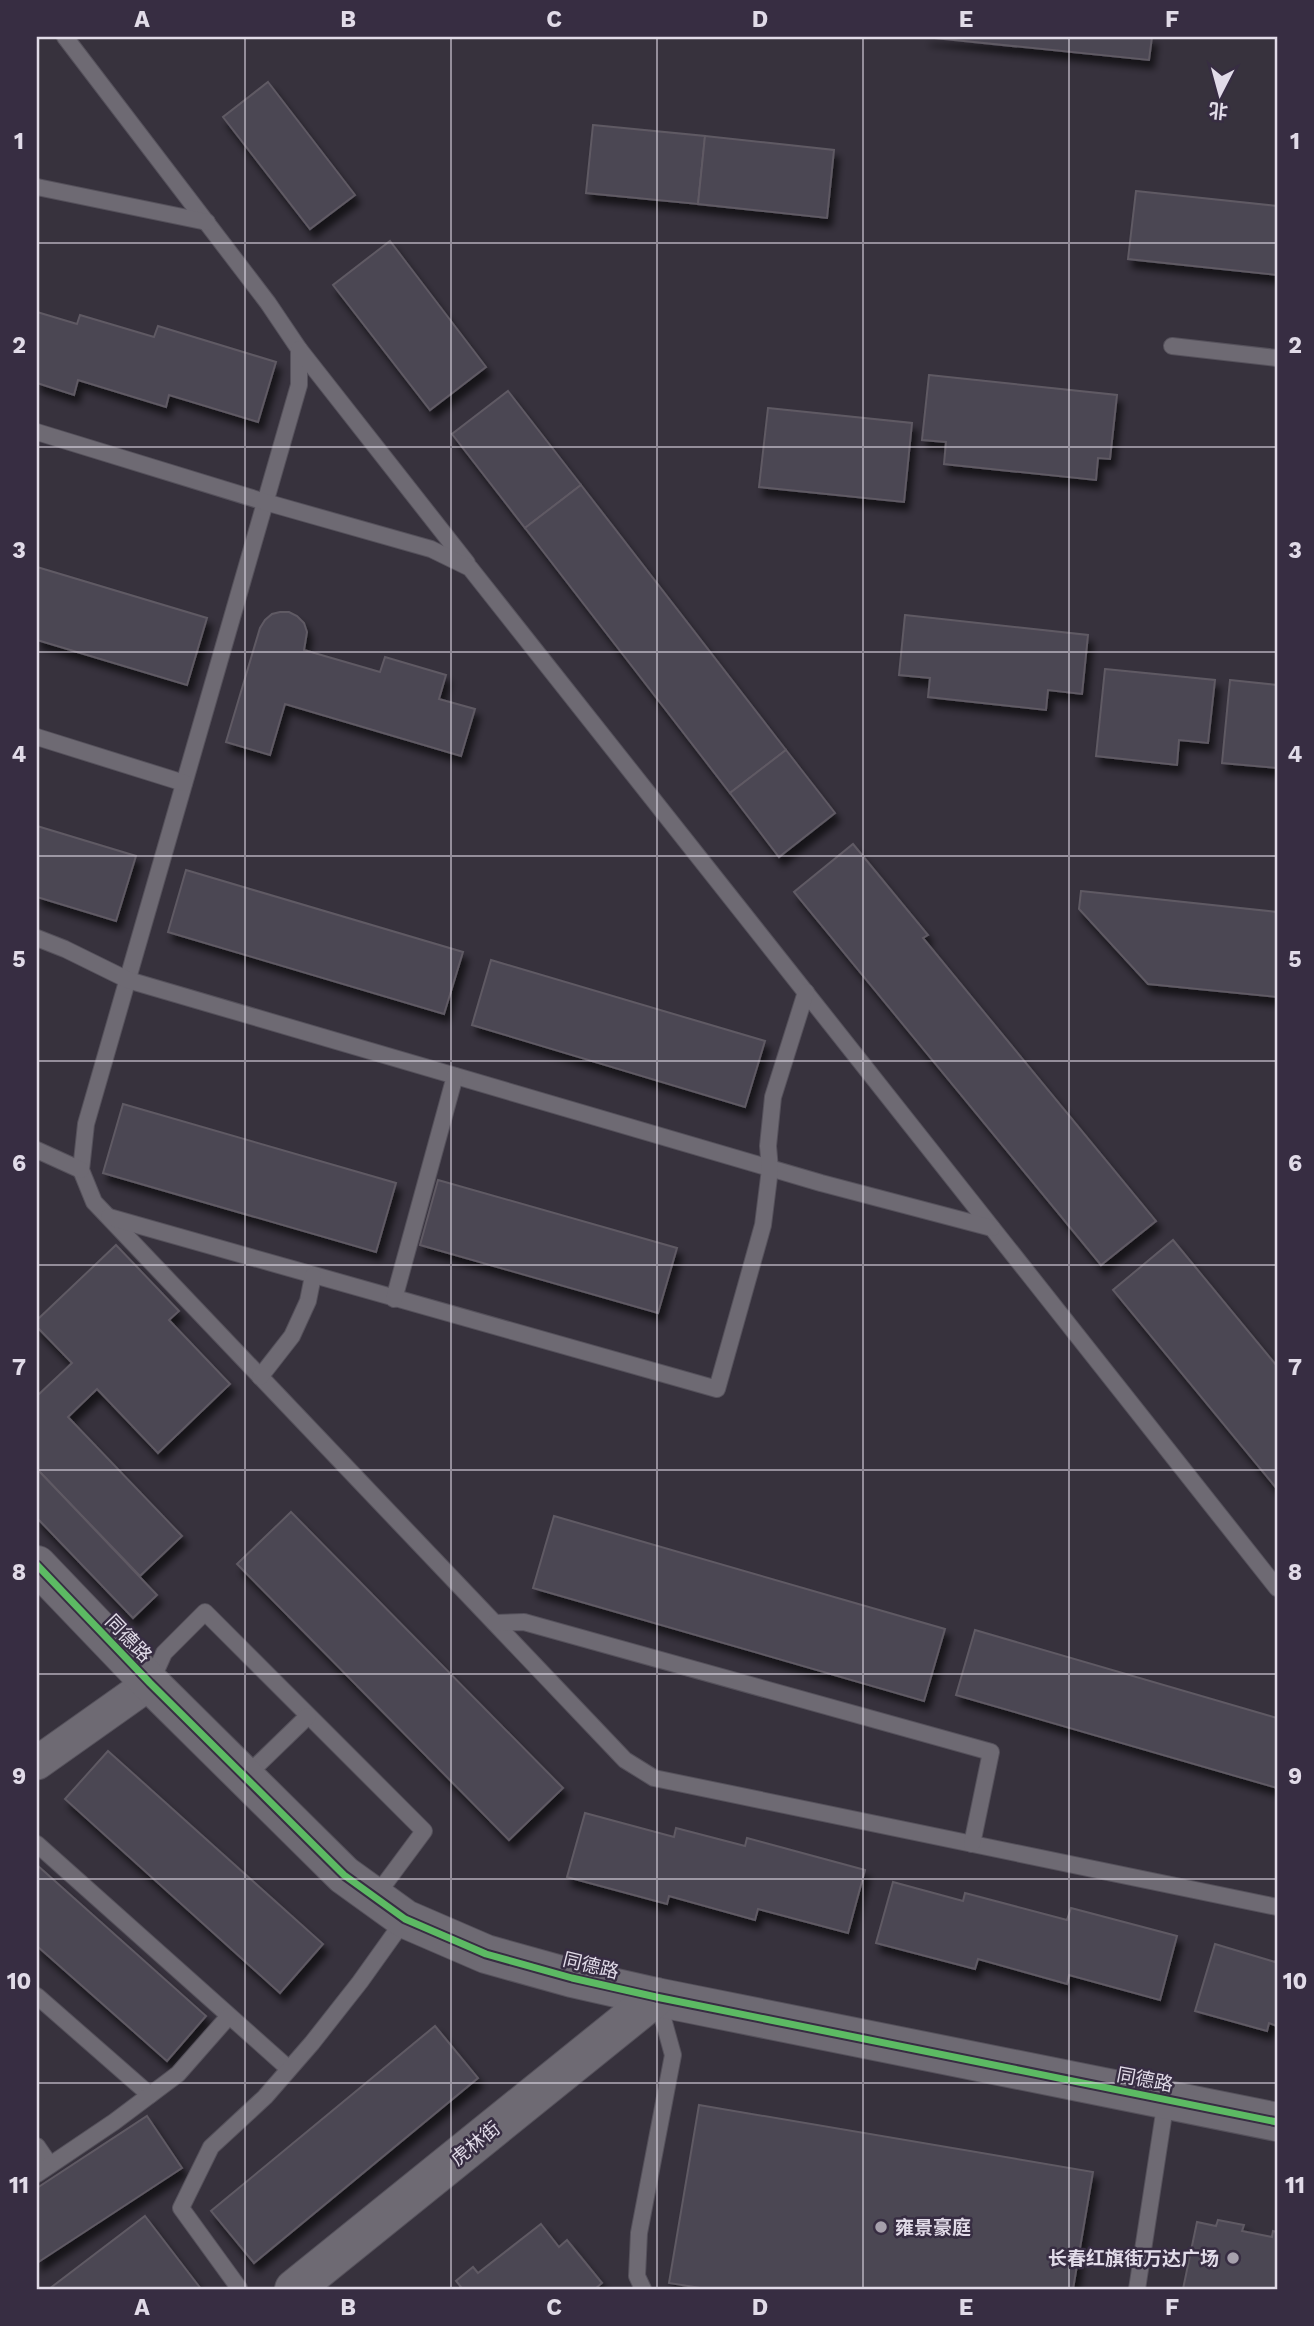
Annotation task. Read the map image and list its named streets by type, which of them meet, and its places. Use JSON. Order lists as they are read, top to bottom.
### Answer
{
  "streets": {
    "street": ["同德路", "虎林街"]
  },
  "crossings": [
    ["同德路", "虎林街"]
  ],
  "places": ["雍景豪庭", "长春红旗街万达广场"],
  "north": "bottom",
  "grid": {
    "columns": [
      "A",
      "B",
      "C",
      "D",
      "E",
      "F"
    ],
    "rows": [
      "1",
      "2",
      "3",
      "4",
      "5",
      "6",
      "7",
      "8",
      "9",
      "10",
      "11"
    ]
  }
}
